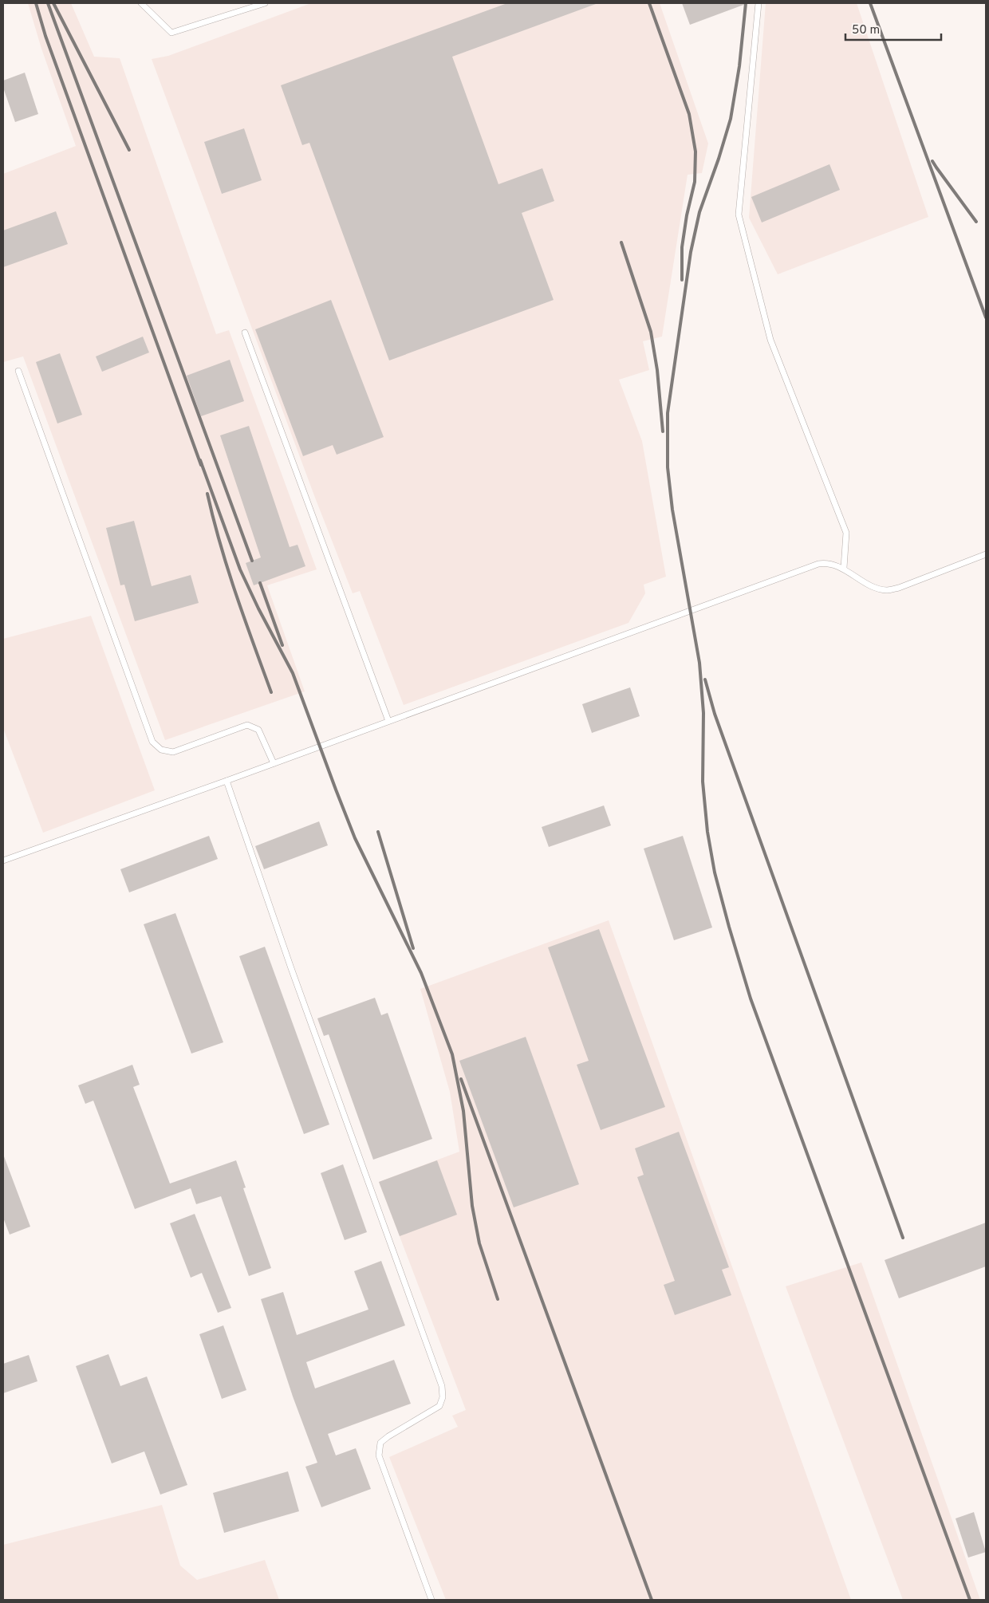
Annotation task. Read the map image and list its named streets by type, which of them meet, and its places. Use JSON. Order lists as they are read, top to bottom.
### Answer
{
  "scale_bar": "50 m"
}
